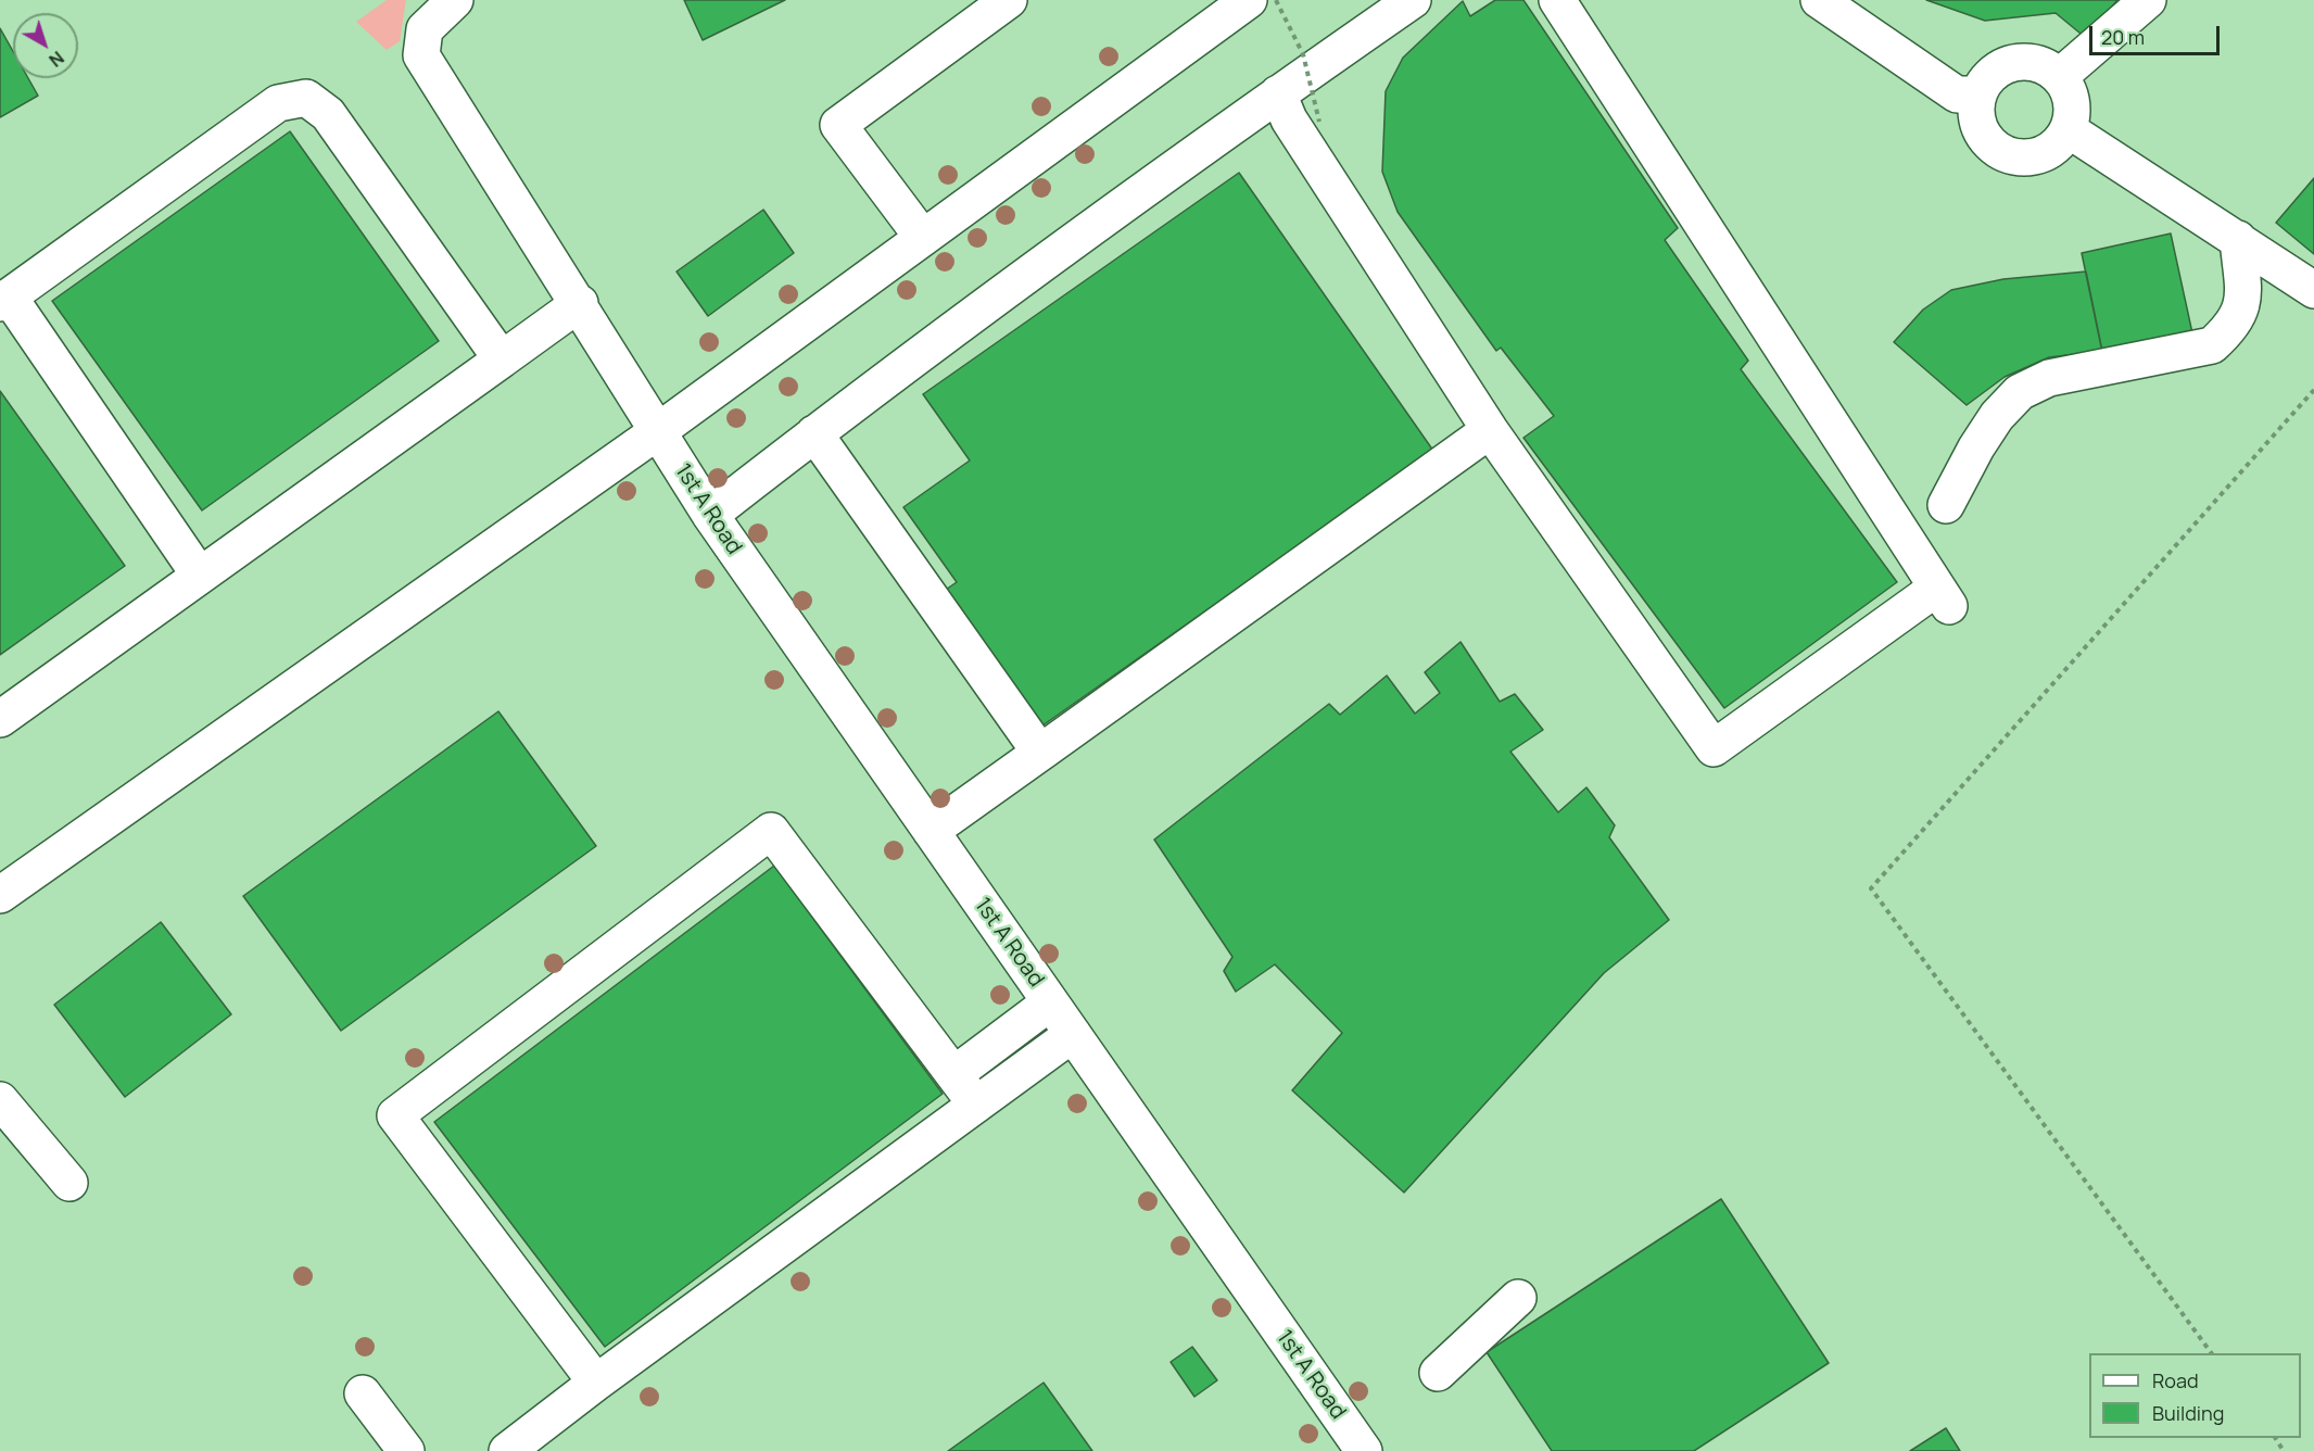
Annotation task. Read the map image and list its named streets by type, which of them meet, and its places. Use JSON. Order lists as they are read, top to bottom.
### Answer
{
  "streets": {
    "street": ["1st A Road"]
  },
  "legend": ["Road", "Building"],
  "scale_bar": "20 m",
  "north": "bottom right"
}
